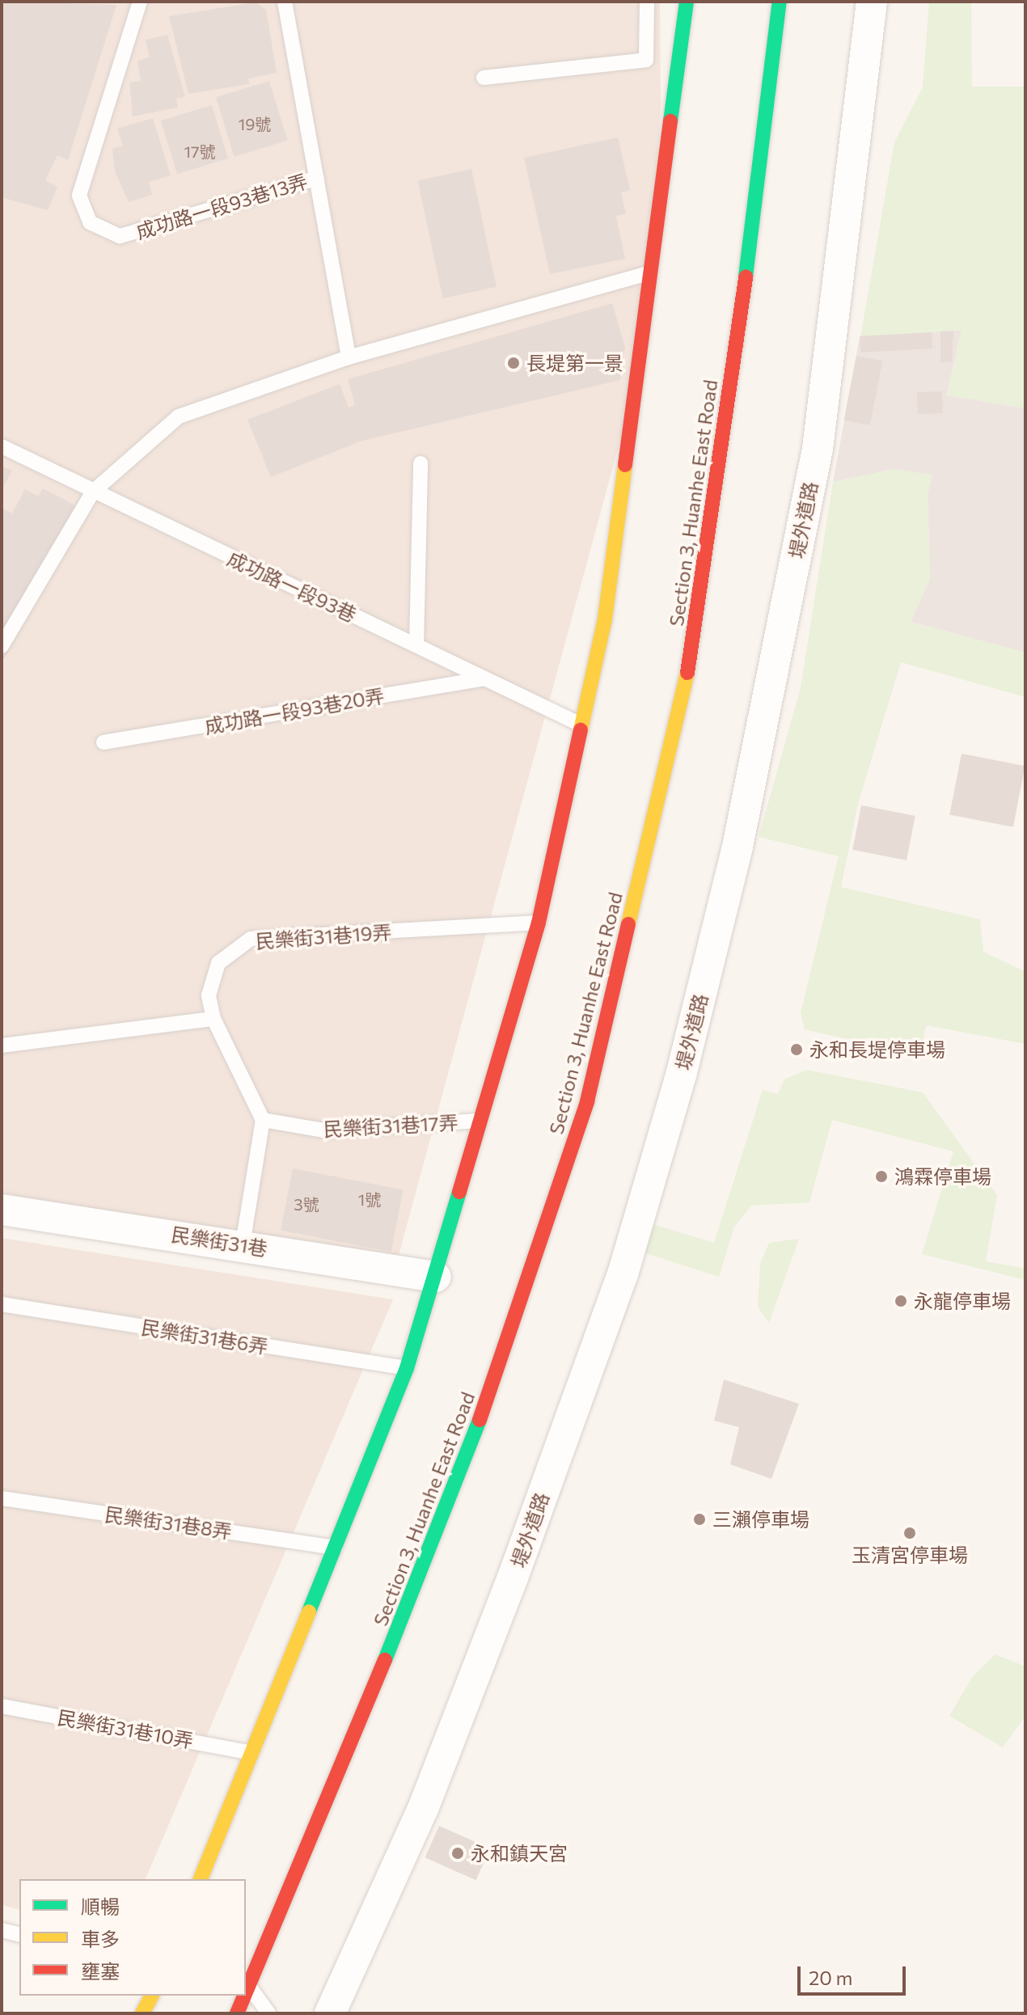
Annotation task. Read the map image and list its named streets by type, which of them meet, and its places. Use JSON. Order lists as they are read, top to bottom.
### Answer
{
  "streets": {
    "street": ["Section 3, Huanhe East Road", "堤外道路", "民樂街31巷"],
    "lane": [
      "成功路一段93巷13弄",
      "成功路一段93巷",
      "成功路一段93巷20弄",
      "民樂街31巷19弄",
      "民樂街31巷17弄",
      "民樂街31巷6弄",
      "民樂街31巷8弄",
      "民樂街31巷10弄"
    ]
  },
  "crossings": [
    ["成功路一段93巷", "成功路一段93巷20弄"],
    ["民樂街31巷19弄", "民樂街31巷17弄"]
  ],
  "places": [
    "長堤第一景",
    "永和長堤停車場",
    "鴻霖停車場",
    "永龍停車場",
    "三瀨停車場",
    "玉清宮停車場",
    "永和鎮天宮"
  ],
  "house_numbers": [
    "19號",
    "17號",
    "1號",
    "3號"
  ],
  "legend": ["順暢", "車多", "壅塞"],
  "scale_bar": "20 m"
}
